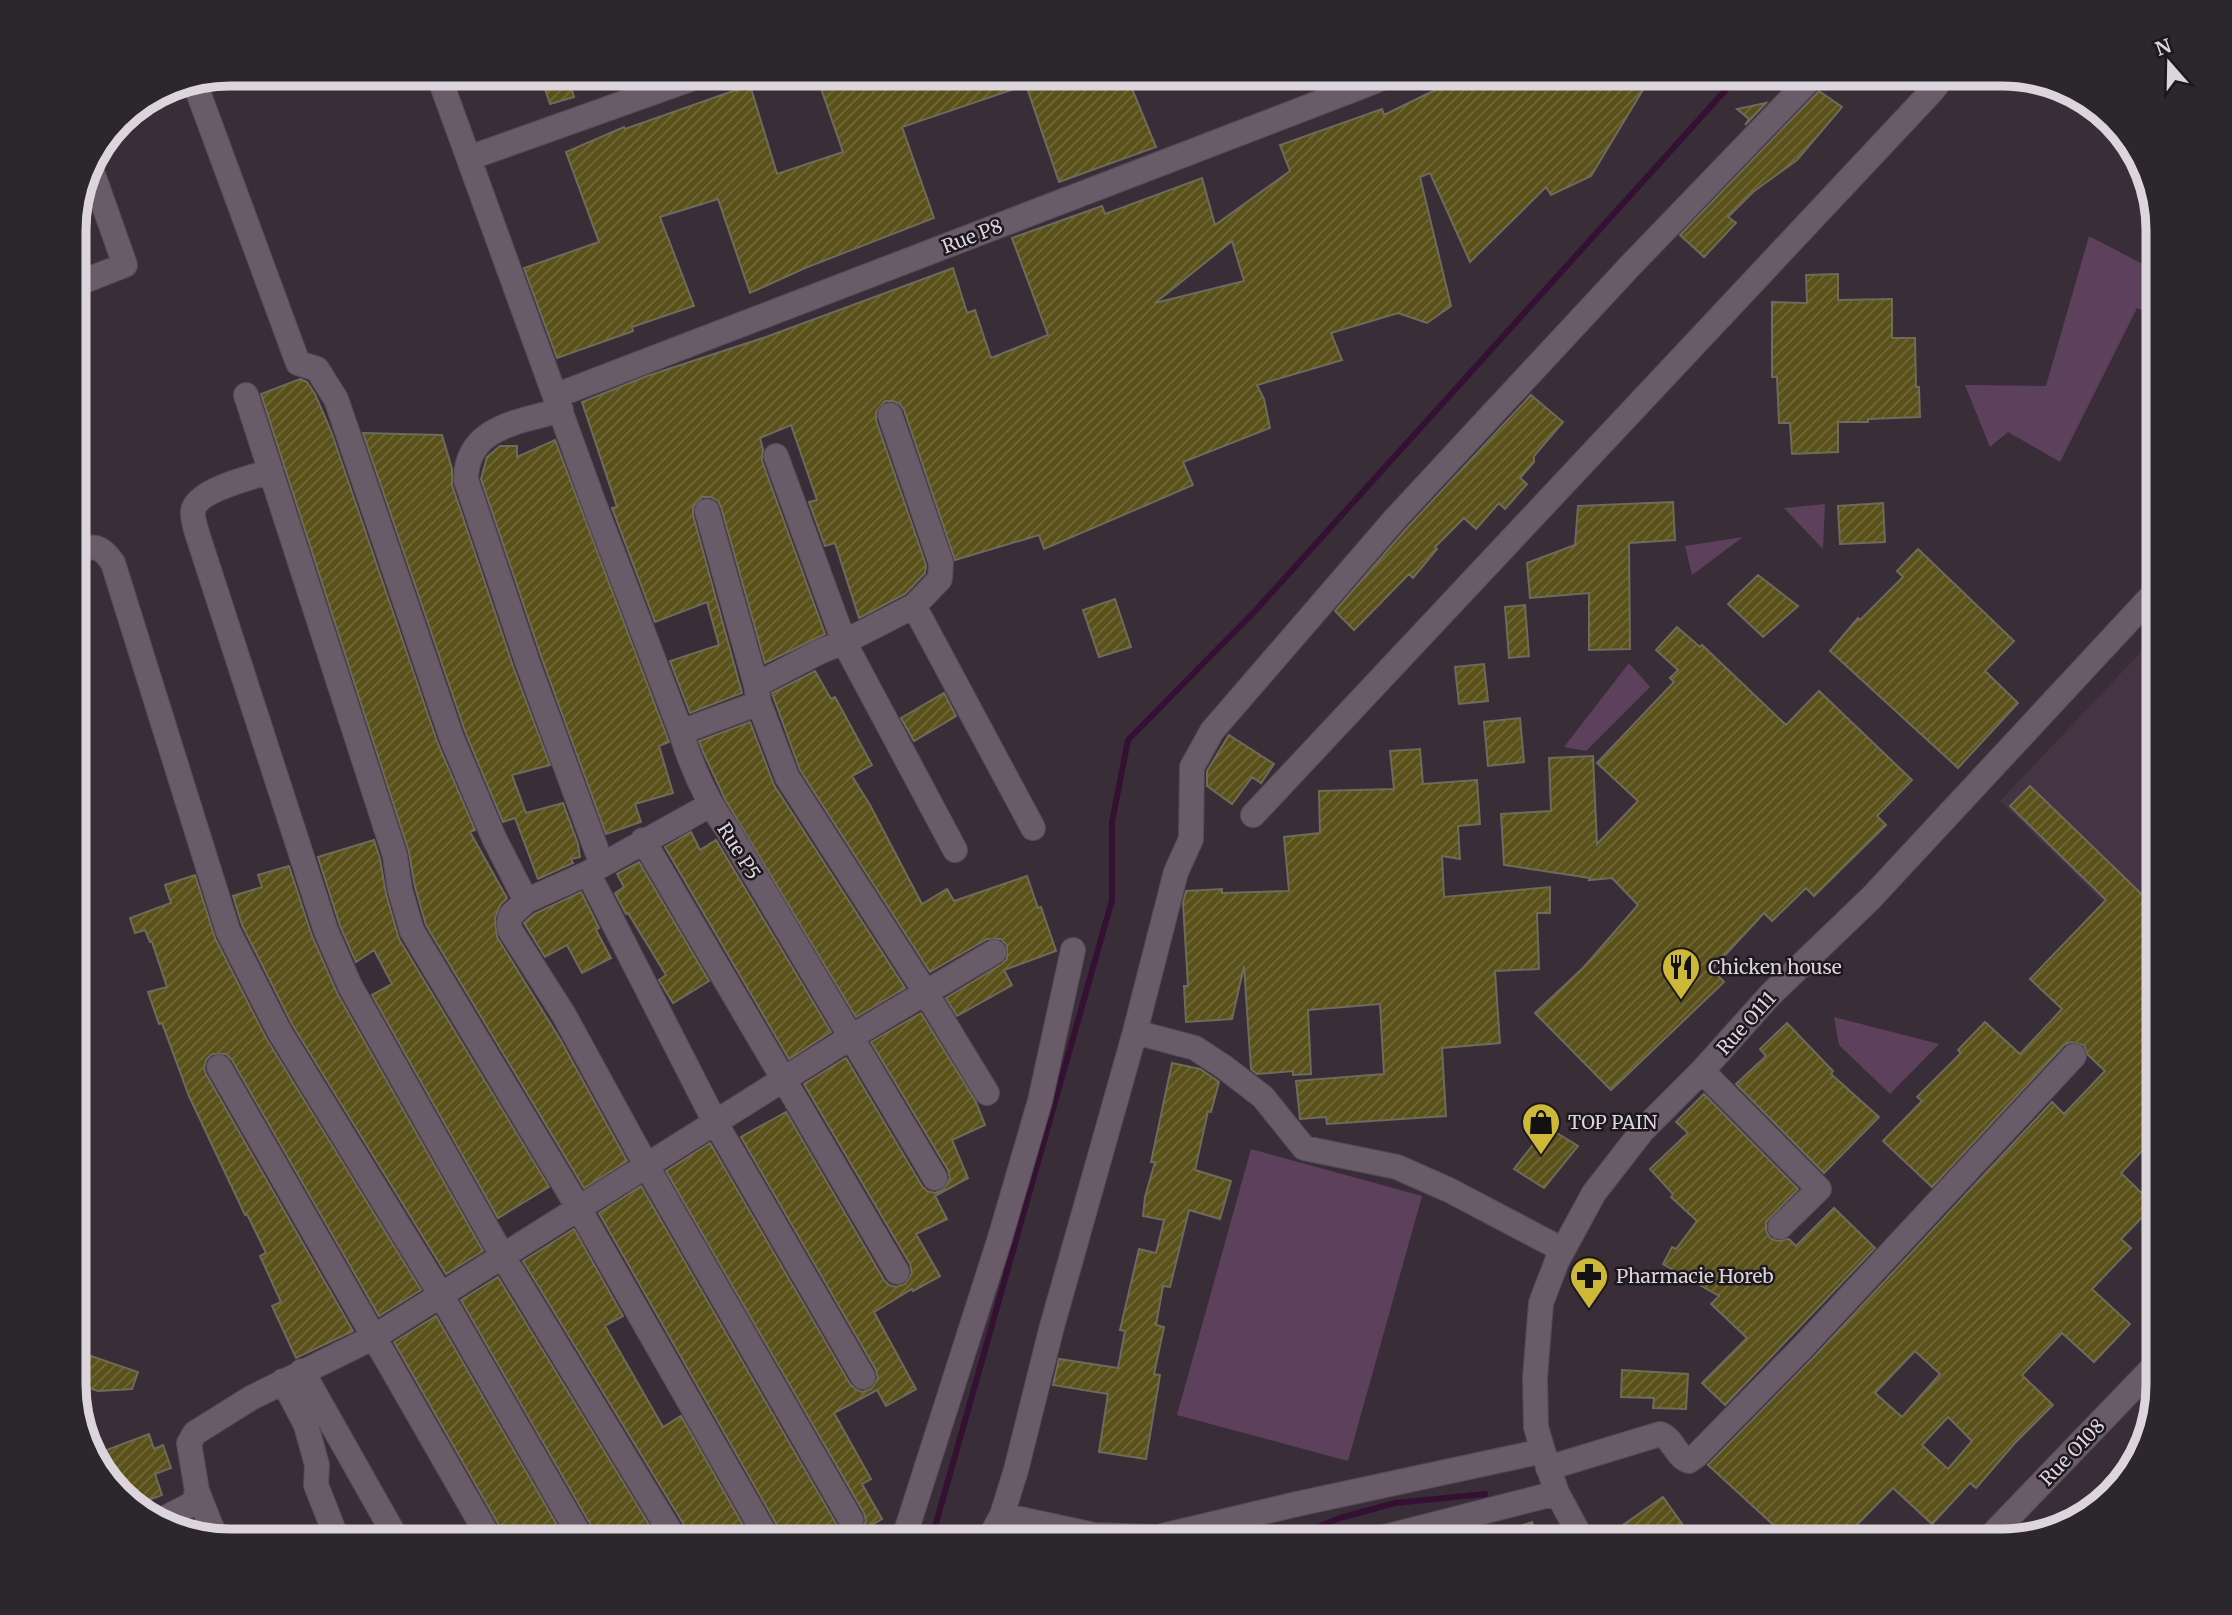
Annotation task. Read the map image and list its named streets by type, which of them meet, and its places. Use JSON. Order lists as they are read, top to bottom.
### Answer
{
  "streets": {
    "street": [
      "Rue P8",
      "Rue P5",
      "Rue O111",
      "Rue O108"
    ]
  },
  "crossings": [
    ["Rue P8", "Rue P5"]
  ],
  "places": {
    "restaurant": ["Chicken house"],
    "shop": ["TOP PAIN"],
    "pharmacy": ["Pharmacie Horeb"]
  },
  "north": "top"
}
